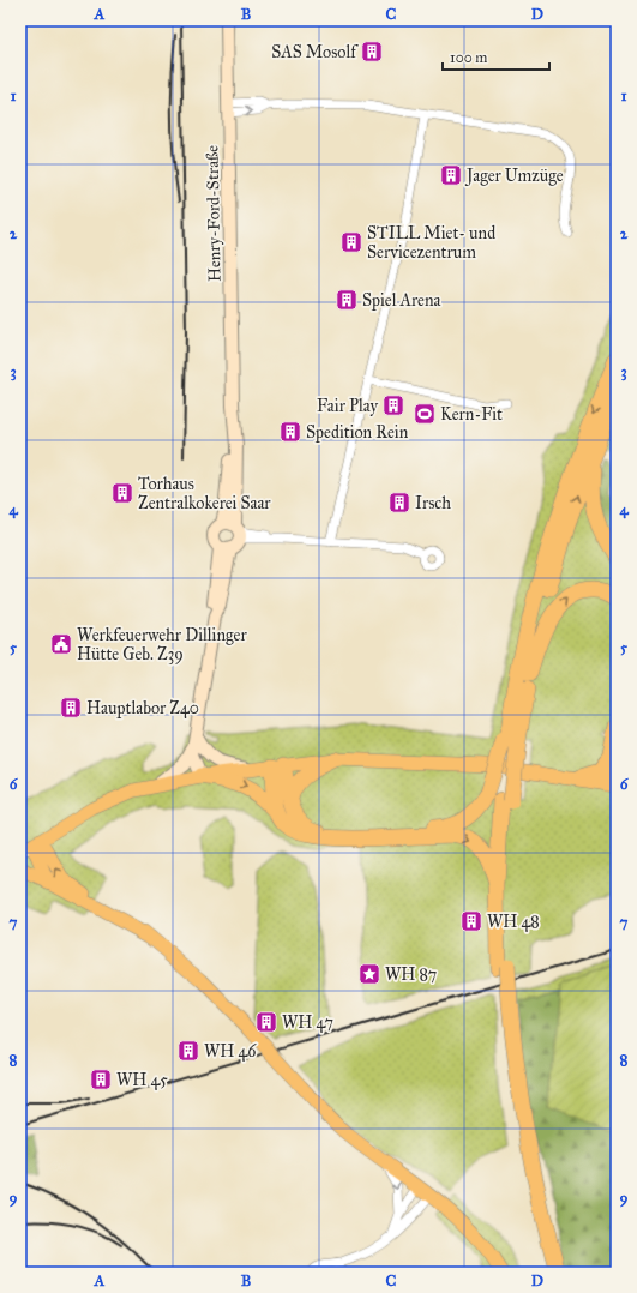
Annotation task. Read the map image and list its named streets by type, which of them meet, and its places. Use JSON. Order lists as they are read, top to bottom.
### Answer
{
  "streets": {
    "street": ["Henry-Ford-Straße"]
  },
  "places": {
    "building": [
      "SAS Mosolf",
      "Jager Umzüge",
      "STILL Miet- und Servicezentrum",
      "Spiel Arena",
      "Fair Play",
      "Spedition Rein",
      "Torhaus Zentralkokerei Saar",
      "Irsch",
      "Hauptlabor Z40",
      "WH 48",
      "WH 47",
      "WH 46",
      "WH 45"
    ],
    "sports": ["Kern-Fit"],
    "public building": ["Werkfeuerwehr Dillinger Hütte Geb. Z39"],
    "place": ["WH 87"]
  },
  "scale_bar": "100 m",
  "grid": {
    "columns": [
      "A",
      "B",
      "C",
      "D"
    ],
    "rows": [
      "1",
      "2",
      "3",
      "4",
      "5",
      "6",
      "7",
      "8",
      "9"
    ]
  }
}
